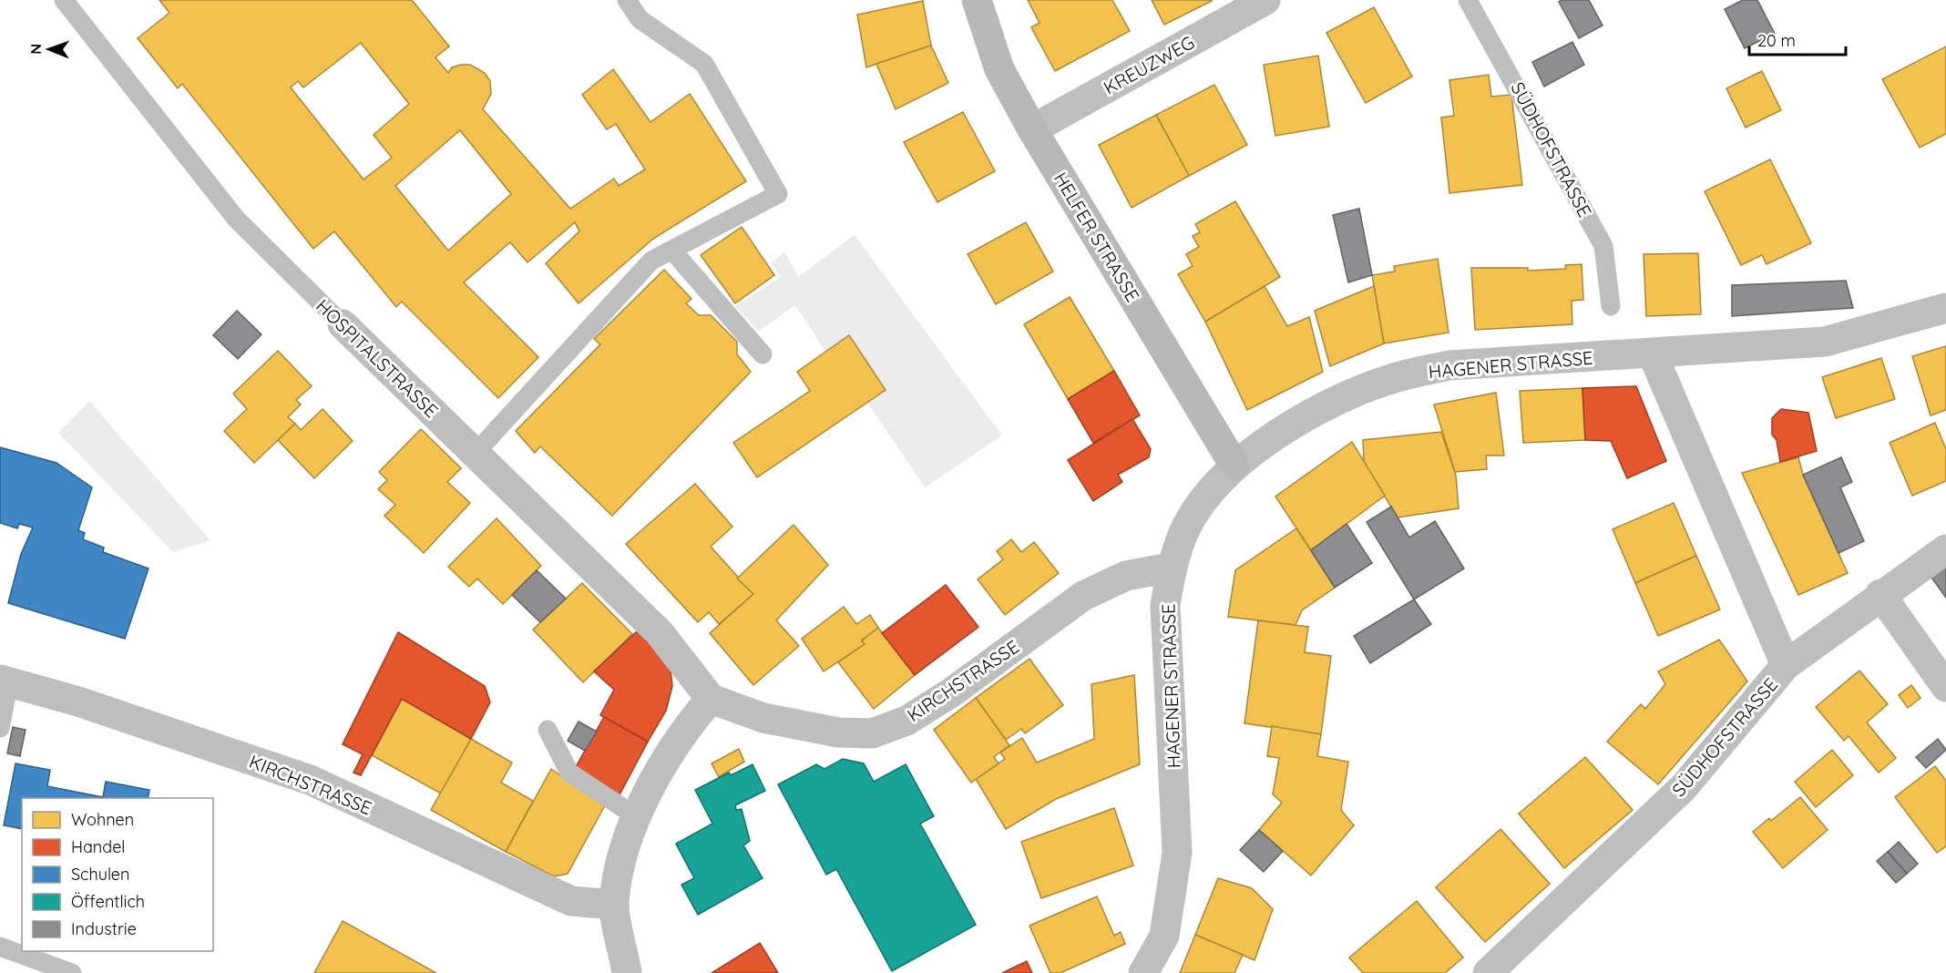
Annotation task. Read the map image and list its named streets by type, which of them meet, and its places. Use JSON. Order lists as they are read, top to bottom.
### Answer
{
  "streets": {
    "street": [
      "KREUZWEG",
      "SÜDHOFSTRASSE",
      "HELFER STRASSE",
      "HOSPITALSTRASSE",
      "HAGENER STRASSE",
      "KIRCHSTRASSE"
    ]
  },
  "crossings": [
    ["KREUZWEG", "HELFER STRASSE"],
    ["SÜDHOFSTRASSE", "HAGENER STRASSE"],
    ["HELFER STRASSE", "HAGENER STRASSE"],
    ["HOSPITALSTRASSE", "KIRCHSTRASSE"],
    ["HAGENER STRASSE", "KIRCHSTRASSE"]
  ],
  "legend": [
    "Wohnen",
    "Handel",
    "Schulen",
    "Öffentlich",
    "Industrie"
  ],
  "scale_bar": "20 m",
  "north": "left"
}
